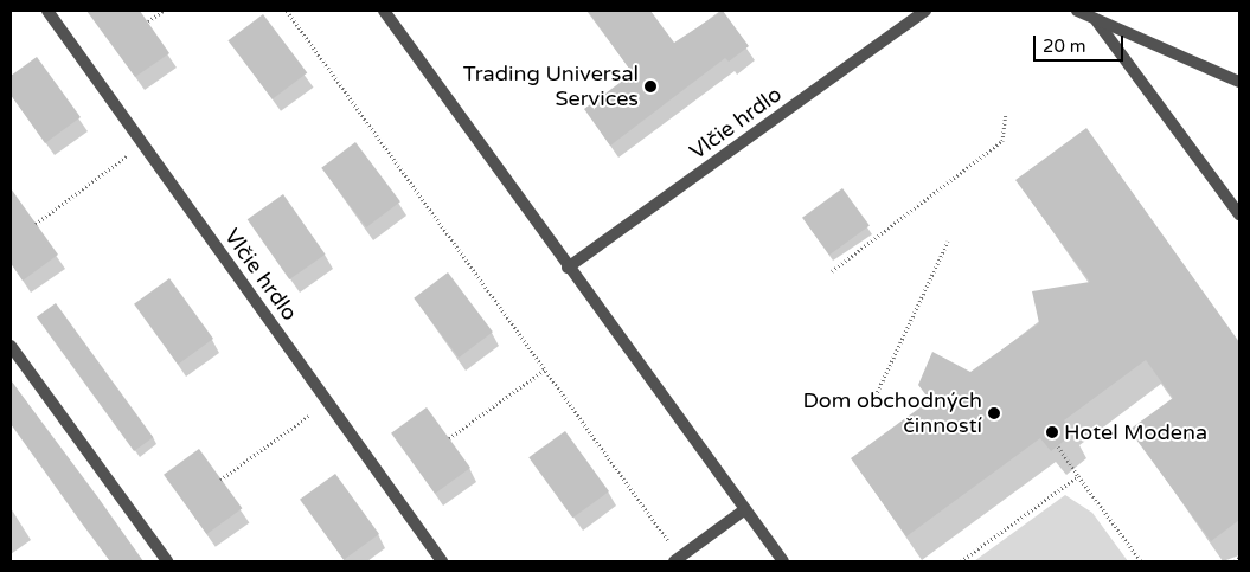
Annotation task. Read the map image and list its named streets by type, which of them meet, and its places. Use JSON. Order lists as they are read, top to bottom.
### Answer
{
  "streets": {
    "street": ["Vlčie hrdlo"]
  },
  "places": ["Trading Universal Services", "Dom obchodných činností", "Hotel Modena"],
  "scale_bar": "20 m"
}
